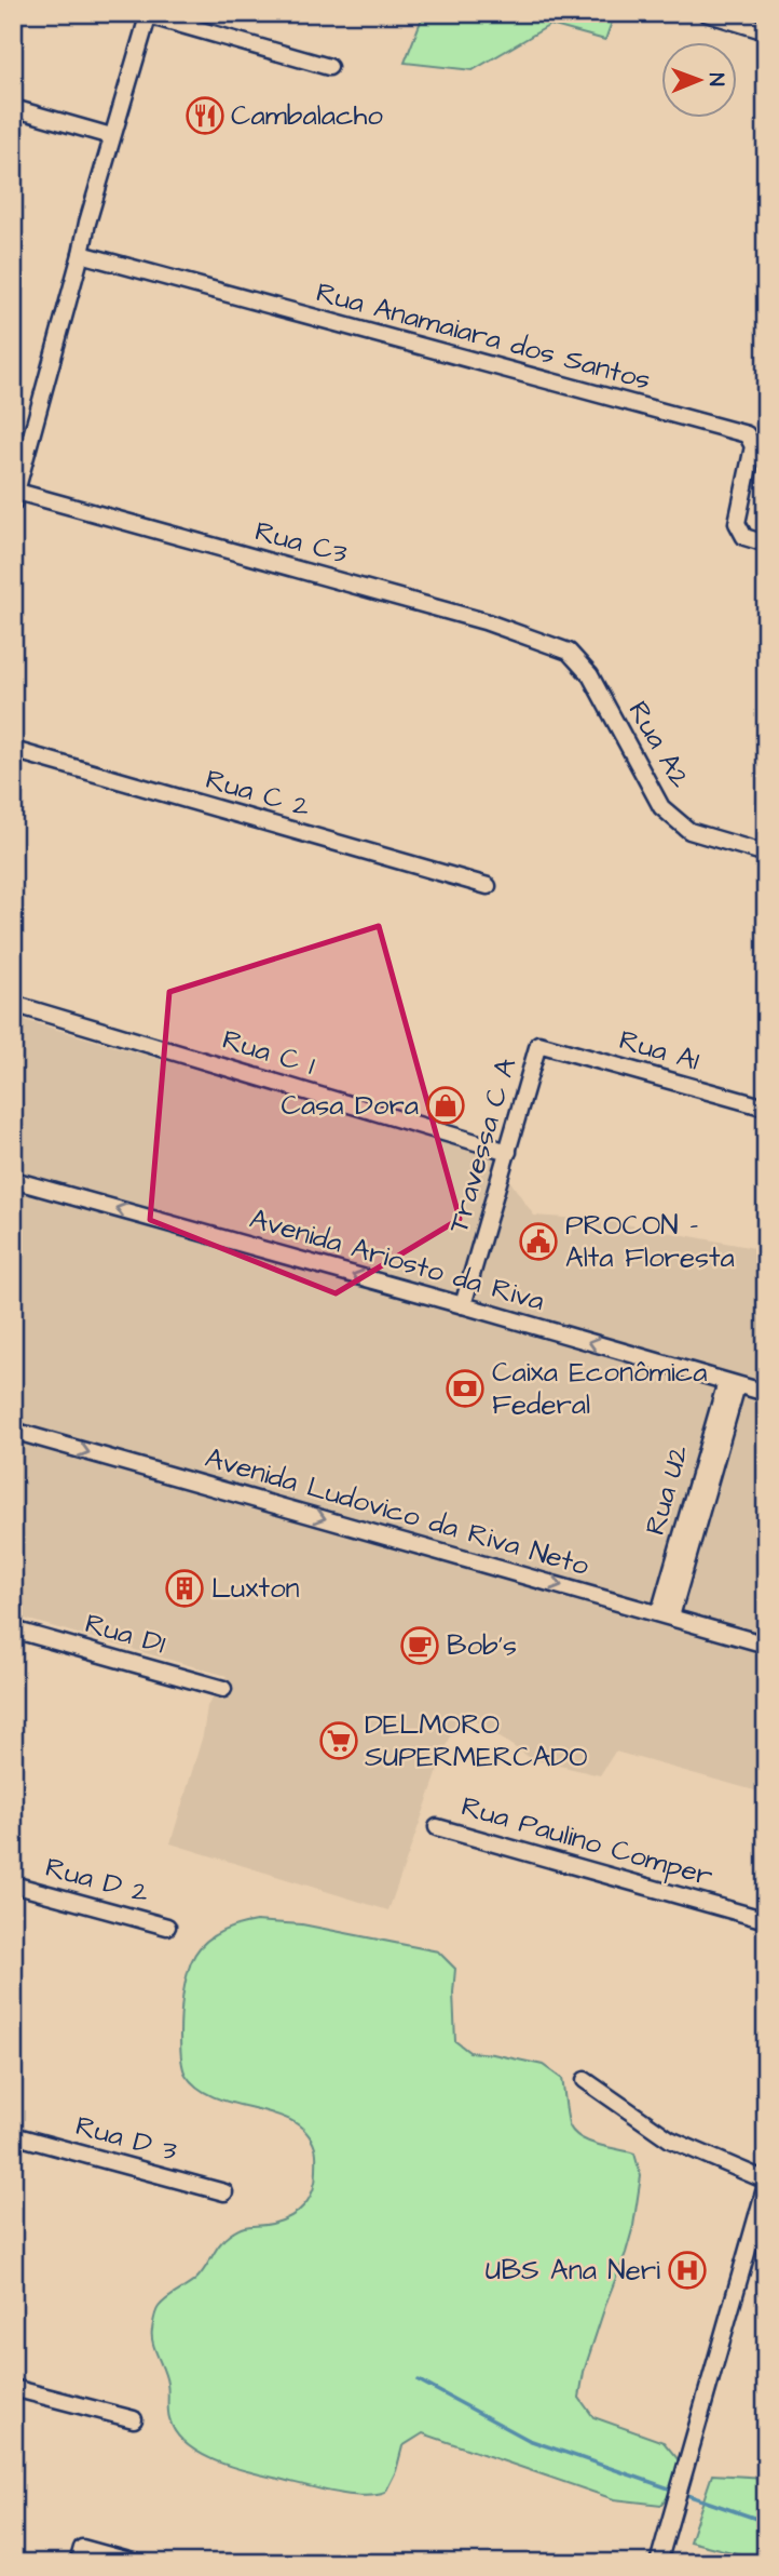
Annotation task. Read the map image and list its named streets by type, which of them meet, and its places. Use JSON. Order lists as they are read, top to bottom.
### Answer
{
  "streets": {
    "street": [
      "Rua Anamaiara dos Santos",
      "Rua C3",
      "Rua A2",
      "Rua C 2",
      "Rua A1",
      "Rua C 1",
      "Travessa C A",
      "Avenida Ariosto da Riva",
      "Rua U2",
      "Avenida Ludovico da Riva Neto",
      "Rua D1",
      "Rua Paulino Comper",
      "Rua D 2",
      "Rua D 3"
    ]
  },
  "crossings": [
    ["Rua C3", "Rua A2"],
    ["Rua A1", "Travessa C A"],
    ["Rua C 1", "Travessa C A"],
    ["Travessa C A", "Avenida Ariosto da Riva"],
    ["Avenida Ariosto da Riva", "Rua U2"],
    ["Rua U2", "Avenida Ludovico da Riva Neto"]
  ],
  "one_way": ["Avenida Ariosto da Riva", "Avenida Ludovico da Riva Neto"],
  "places": {
    "restaurant": ["Cambalacho"],
    "shop": ["Casa Dora"],
    "public building": ["PROCON - Alta Floresta"],
    "bank": ["Caixa Econômica Federal"],
    "building": ["Luxton"],
    "cafe": ["Bob's"],
    "supermarket": ["DELMORO SUPERMERCADO"],
    "hospital": ["UBS Ana Neri"]
  },
  "north": "right"
}
